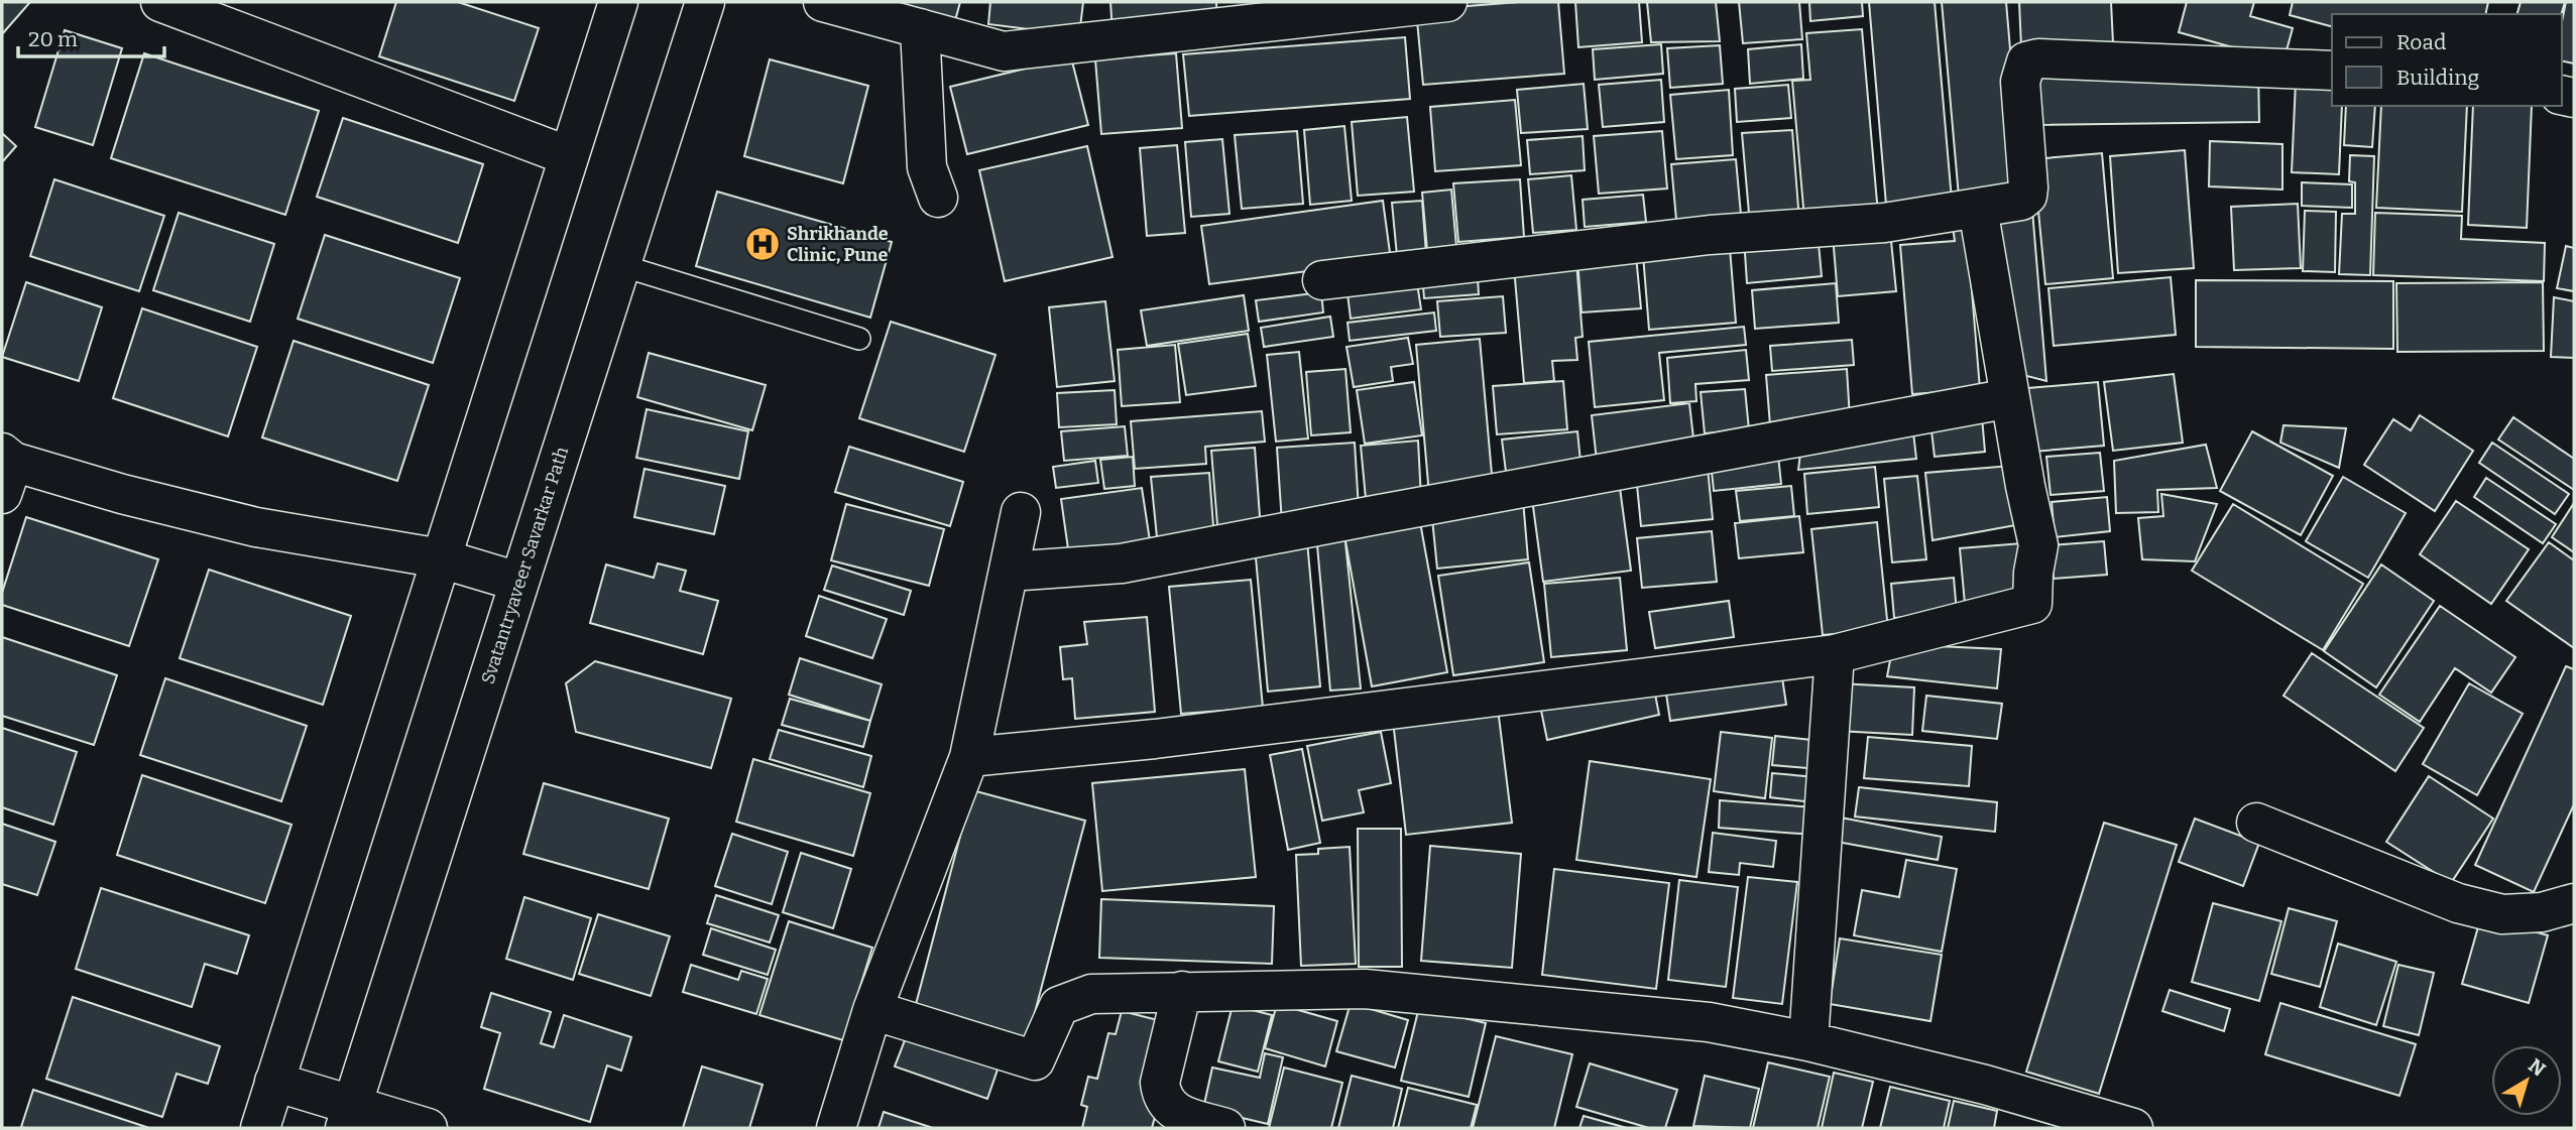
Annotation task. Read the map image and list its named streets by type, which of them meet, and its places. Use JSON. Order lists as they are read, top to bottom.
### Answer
{
  "streets": {
    "street": ["Svatantryaveer Savarkar Path"]
  },
  "places": {
    "hospital": ["Shrikhande Clinic, Pune"]
  },
  "legend": ["Road", "Building"],
  "scale_bar": "20 m",
  "north": "top right"
}
